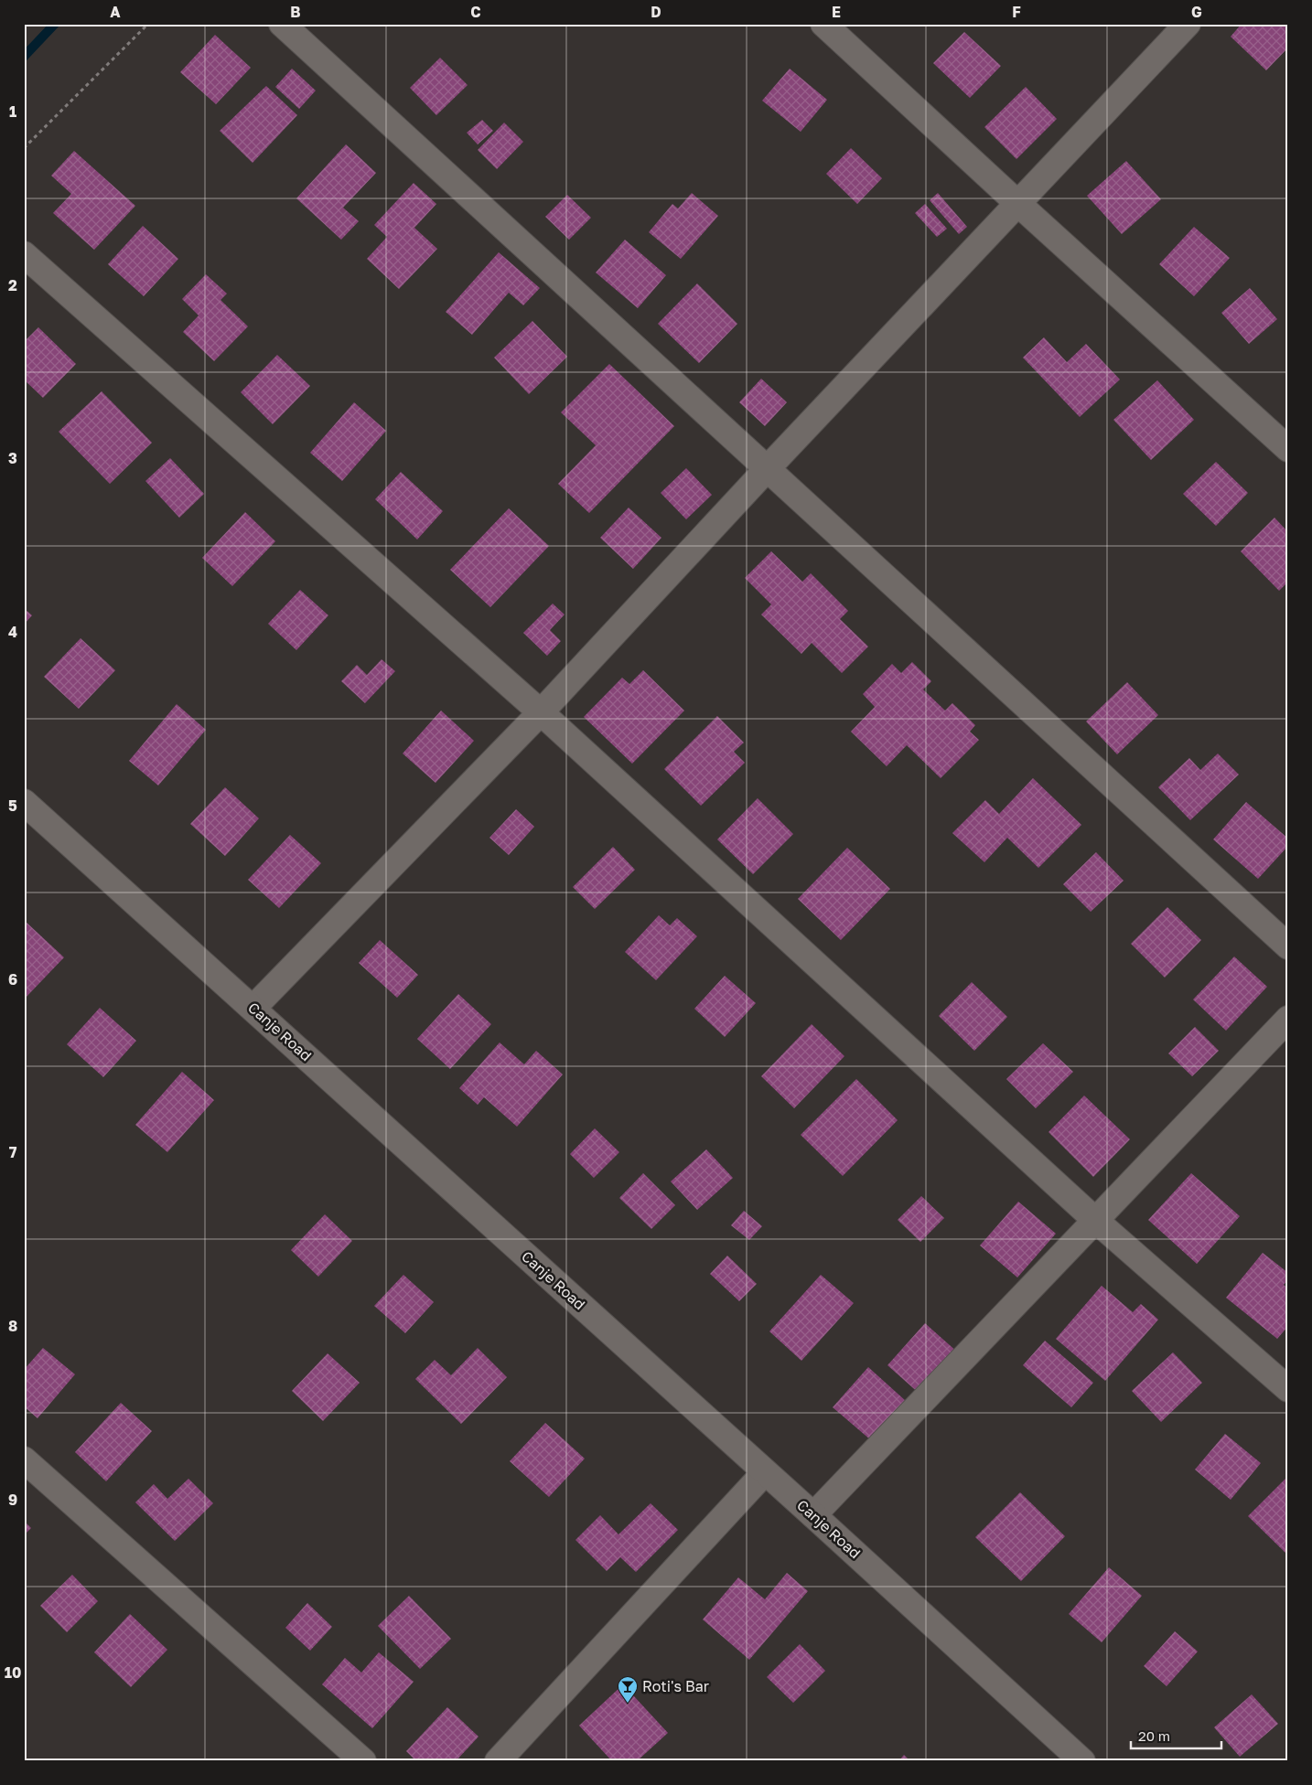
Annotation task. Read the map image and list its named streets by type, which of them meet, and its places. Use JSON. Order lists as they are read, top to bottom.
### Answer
{
  "streets": {
    "street": ["Canje Road"]
  },
  "places": {
    "bar": ["Roti's Bar"]
  },
  "scale_bar": "20 m",
  "grid": {
    "columns": [
      "A",
      "B",
      "C",
      "D",
      "E",
      "F",
      "G"
    ],
    "rows": [
      "1",
      "2",
      "3",
      "4",
      "5",
      "6",
      "7",
      "8",
      "9",
      "10"
    ]
  }
}
